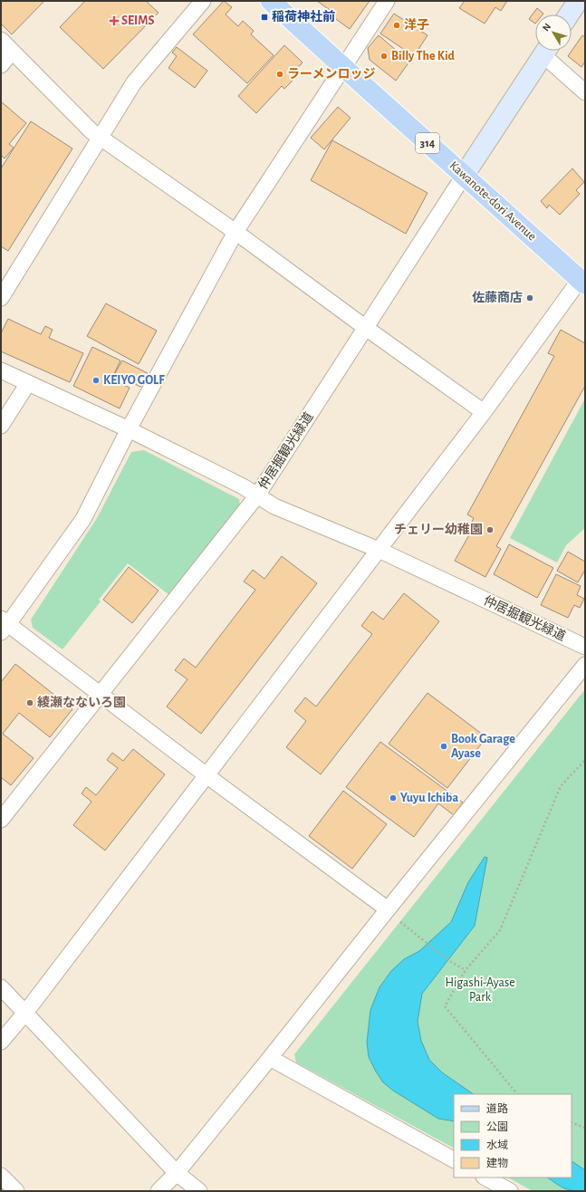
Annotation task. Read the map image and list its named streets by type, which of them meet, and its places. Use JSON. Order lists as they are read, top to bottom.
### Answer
{
  "streets": {
    "main road": ["314", "Kawanote-dori Avenue"],
    "street": ["仲居掘観光緑道"]
  },
  "crossings": [
    ["Kawanote-dori Avenue", "仲居掘観光緑道"]
  ],
  "parks": ["Higashi-Ayase Park"],
  "places": {
    "transit": ["稲荷神社前"],
    "health": ["SEIMS"],
    "other": [
      "洋子",
      "Billy The Kid",
      "ラーメンロッジ",
      "佐藤商店",
      "KEIYO GOLF",
      "チェリー幼稚園",
      "綾瀬なないろ園",
      "Book Garage Ayase",
      "Yuyu Ichiba"
    ]
  },
  "legend": [
    "道路",
    "公園",
    "水域",
    "建物"
  ],
  "north": "top left"
}
